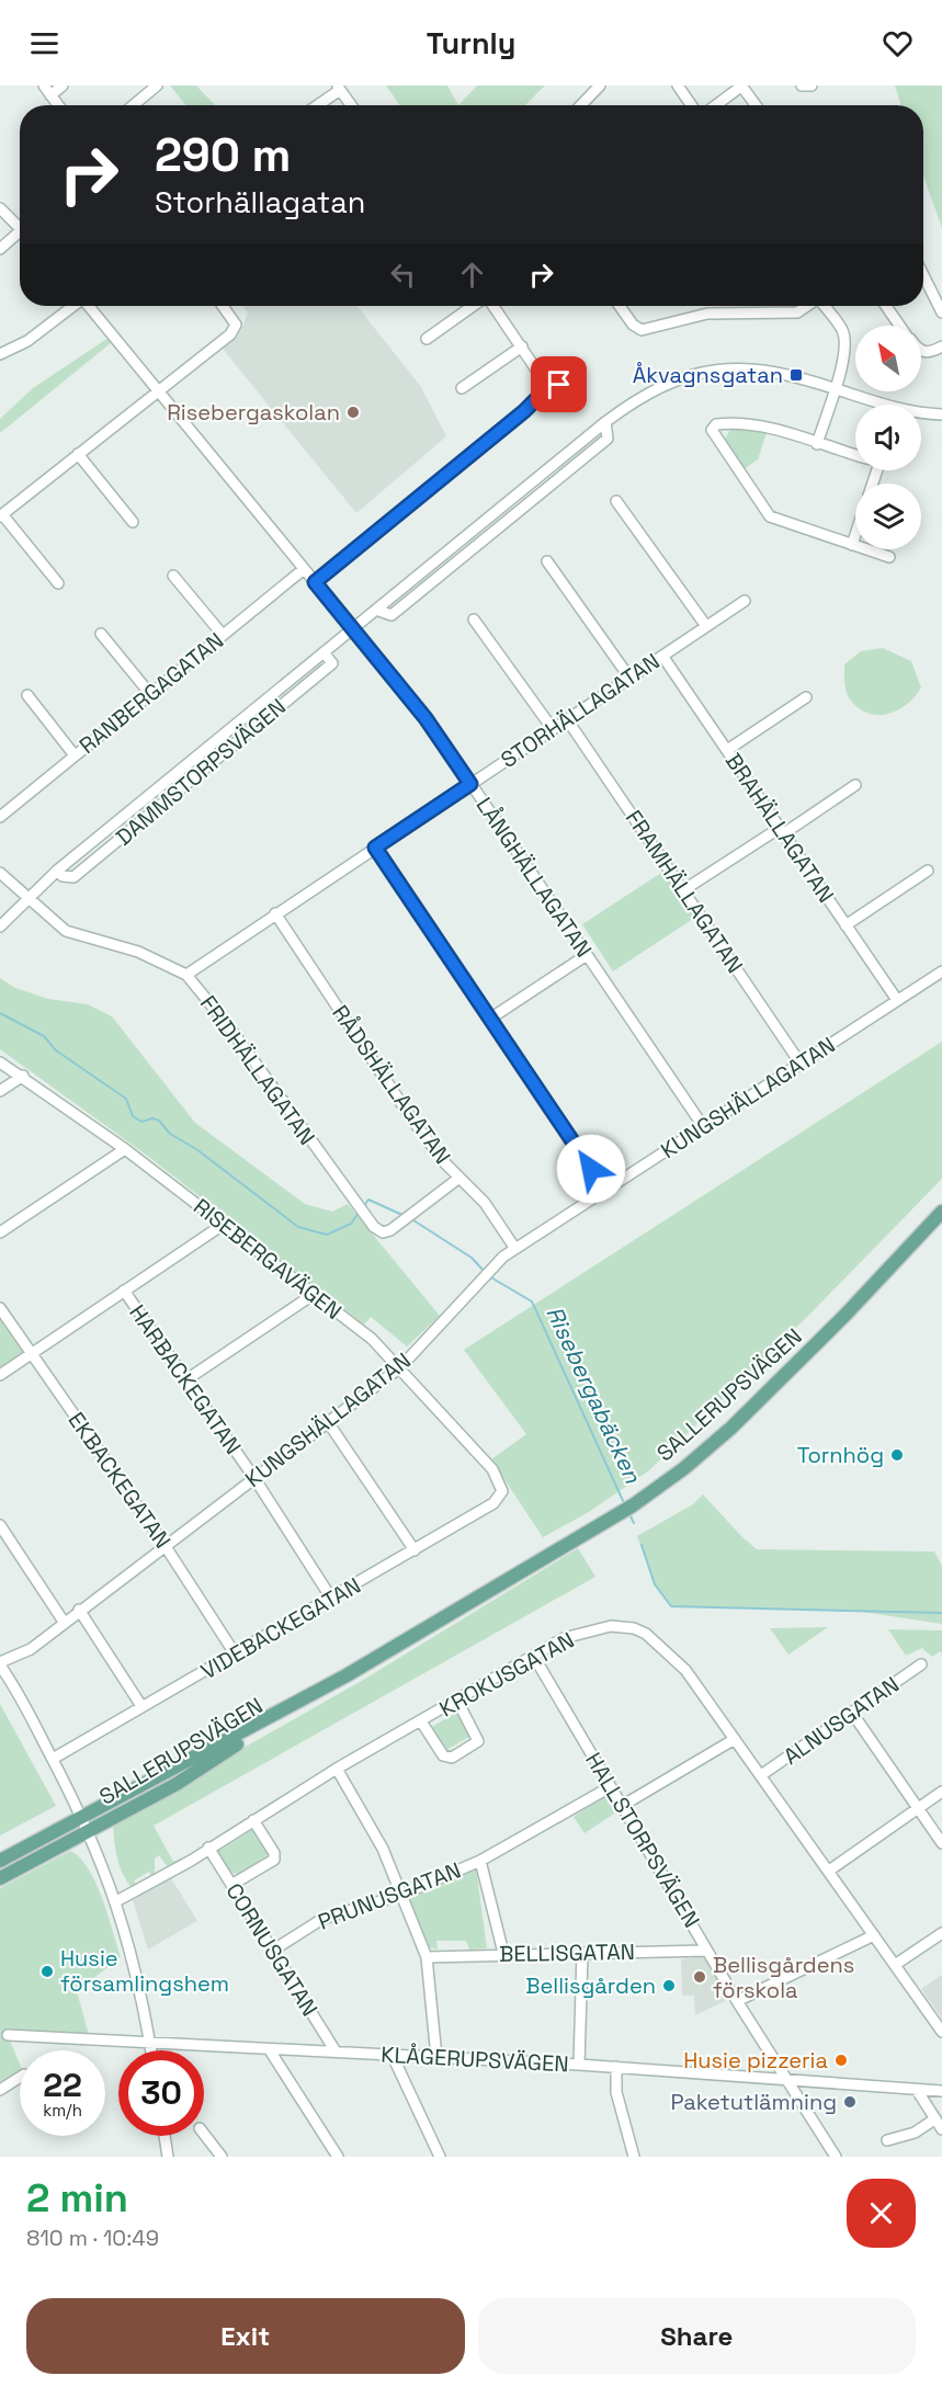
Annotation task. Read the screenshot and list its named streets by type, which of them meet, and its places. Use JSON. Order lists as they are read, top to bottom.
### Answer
{
  "streets": {
    "main road": ["SALLERUPSVÄGEN"],
    "street": [
      "RANBERGAGATAN",
      "STORHÄLLAGATAN",
      "DAMMSTORPSVÄGEN",
      "BRAHÄLLAGATAN",
      "LÅNGHÄLLAGATAN",
      "FRAMHÄLLAGATAN",
      "FRIDHÄLLAGATAN",
      "RÅDSHÄLLAGATAN",
      "KUNGSHÄLLAGATAN",
      "RISEBERGAVÄGEN",
      "HARBACKEGATAN",
      "EKBACKEGATAN",
      "VIDEBACKEGATAN",
      "KROKUSGATAN",
      "ALNUSGATAN",
      "HALLSTORPSVÄGEN",
      "PRUNUSGATAN",
      "CORNUSGATAN",
      "BELLISGATAN",
      "KLÅGERUPSVÄGEN"
    ]
  },
  "crossings": [
    ["RANBERGAGATAN", "LÅNGHÄLLAGATAN"],
    ["STORHÄLLAGATAN", "BRAHÄLLAGATAN"],
    ["STORHÄLLAGATAN", "LÅNGHÄLLAGATAN"],
    ["STORHÄLLAGATAN", "FRAMHÄLLAGATAN"],
    ["STORHÄLLAGATAN", "FRIDHÄLLAGATAN"],
    ["STORHÄLLAGATAN", "RÅDSHÄLLAGATAN"],
    ["DAMMSTORPSVÄGEN", "LÅNGHÄLLAGATAN"],
    ["DAMMSTORPSVÄGEN", "FRIDHÄLLAGATAN"],
    ["BRAHÄLLAGATAN", "KUNGSHÄLLAGATAN"],
    ["LÅNGHÄLLAGATAN", "KUNGSHÄLLAGATAN"],
    ["FRAMHÄLLAGATAN", "KUNGSHÄLLAGATAN"],
    ["FRIDHÄLLAGATAN", "RÅDSHÄLLAGATAN"],
    ["RÅDSHÄLLAGATAN", "KUNGSHÄLLAGATAN"],
    ["KUNGSHÄLLAGATAN", "RISEBERGAVÄGEN"],
    ["KUNGSHÄLLAGATAN", "HARBACKEGATAN"],
    ["KUNGSHÄLLAGATAN", "EKBACKEGATAN"],
    ["RISEBERGAVÄGEN", "VIDEBACKEGATAN"],
    ["HARBACKEGATAN", "VIDEBACKEGATAN"],
    ["EKBACKEGATAN", "VIDEBACKEGATAN"],
    ["KROKUSGATAN", "ALNUSGATAN"],
    ["KROKUSGATAN", "HALLSTORPSVÄGEN"],
    ["KROKUSGATAN", "CORNUSGATAN"],
    ["HALLSTORPSVÄGEN", "PRUNUSGATAN"],
    ["HALLSTORPSVÄGEN", "BELLISGATAN"],
    ["HALLSTORPSVÄGEN", "KLÅGERUPSVÄGEN"],
    ["PRUNUSGATAN", "CORNUSGATAN"],
    ["CORNUSGATAN", "KLÅGERUPSVÄGEN"]
  ],
  "water": ["Risebergabäcken"],
  "places": {
    "transit": ["Åkvagnsgatan"],
    "other": [
      "Risebergaskolan",
      "Tornhög",
      "Husie församlingshem",
      "Bellisgårdens förskola",
      "Bellisgården",
      "Husie pizzeria",
      "Paketutlämning"
    ]
  },
  "north": "top left",
  "page": {
    "header": "Turnly",
    "turn": ["290 m", "Storhällagatan"],
    "speed": "22 km/h",
    "limit": "30",
    "heading": ["2 min", "810 m · 10:49"],
    "buttons": ["Exit", "Share"]
  }
}
